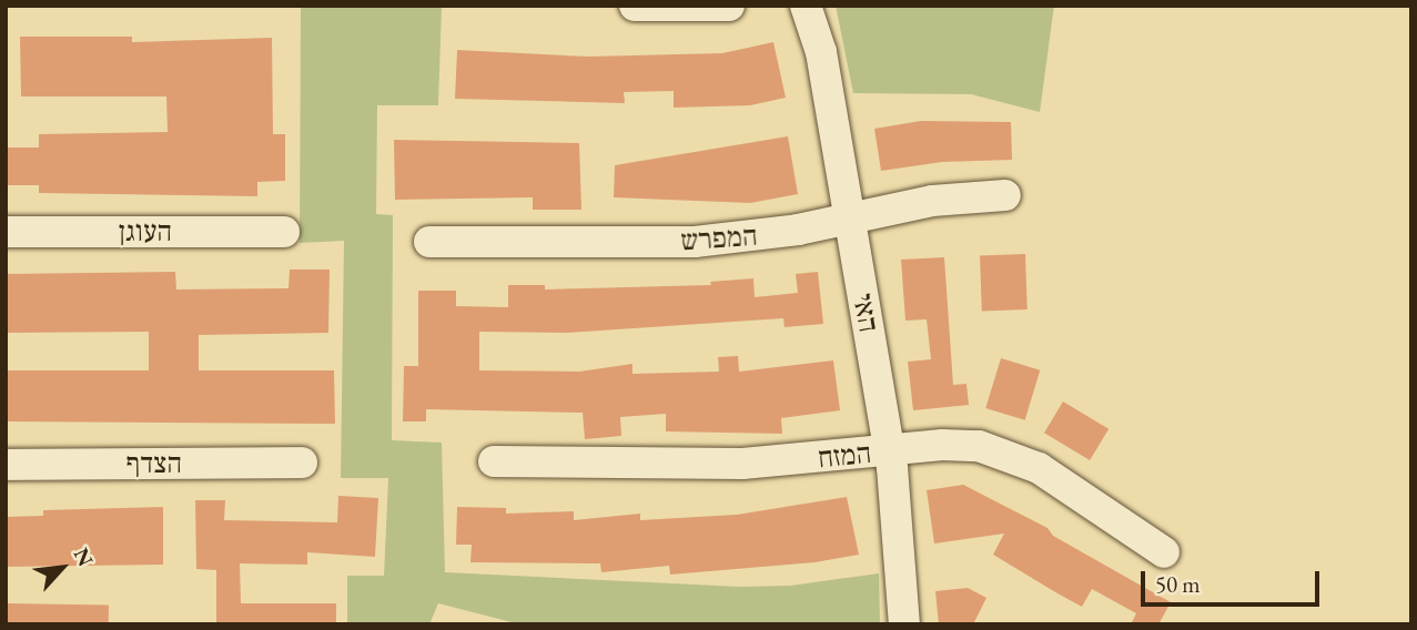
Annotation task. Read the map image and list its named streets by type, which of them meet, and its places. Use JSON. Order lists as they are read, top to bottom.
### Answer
{
  "streets": {
    "street": [
      "העוגן",
      "המפרש",
      "האי",
      "המזח",
      "הצדף"
    ]
  },
  "crossings": [
    ["המפרש", "האי"],
    ["האי", "המזח"]
  ],
  "scale_bar": "50 m",
  "north": "top right"
}
